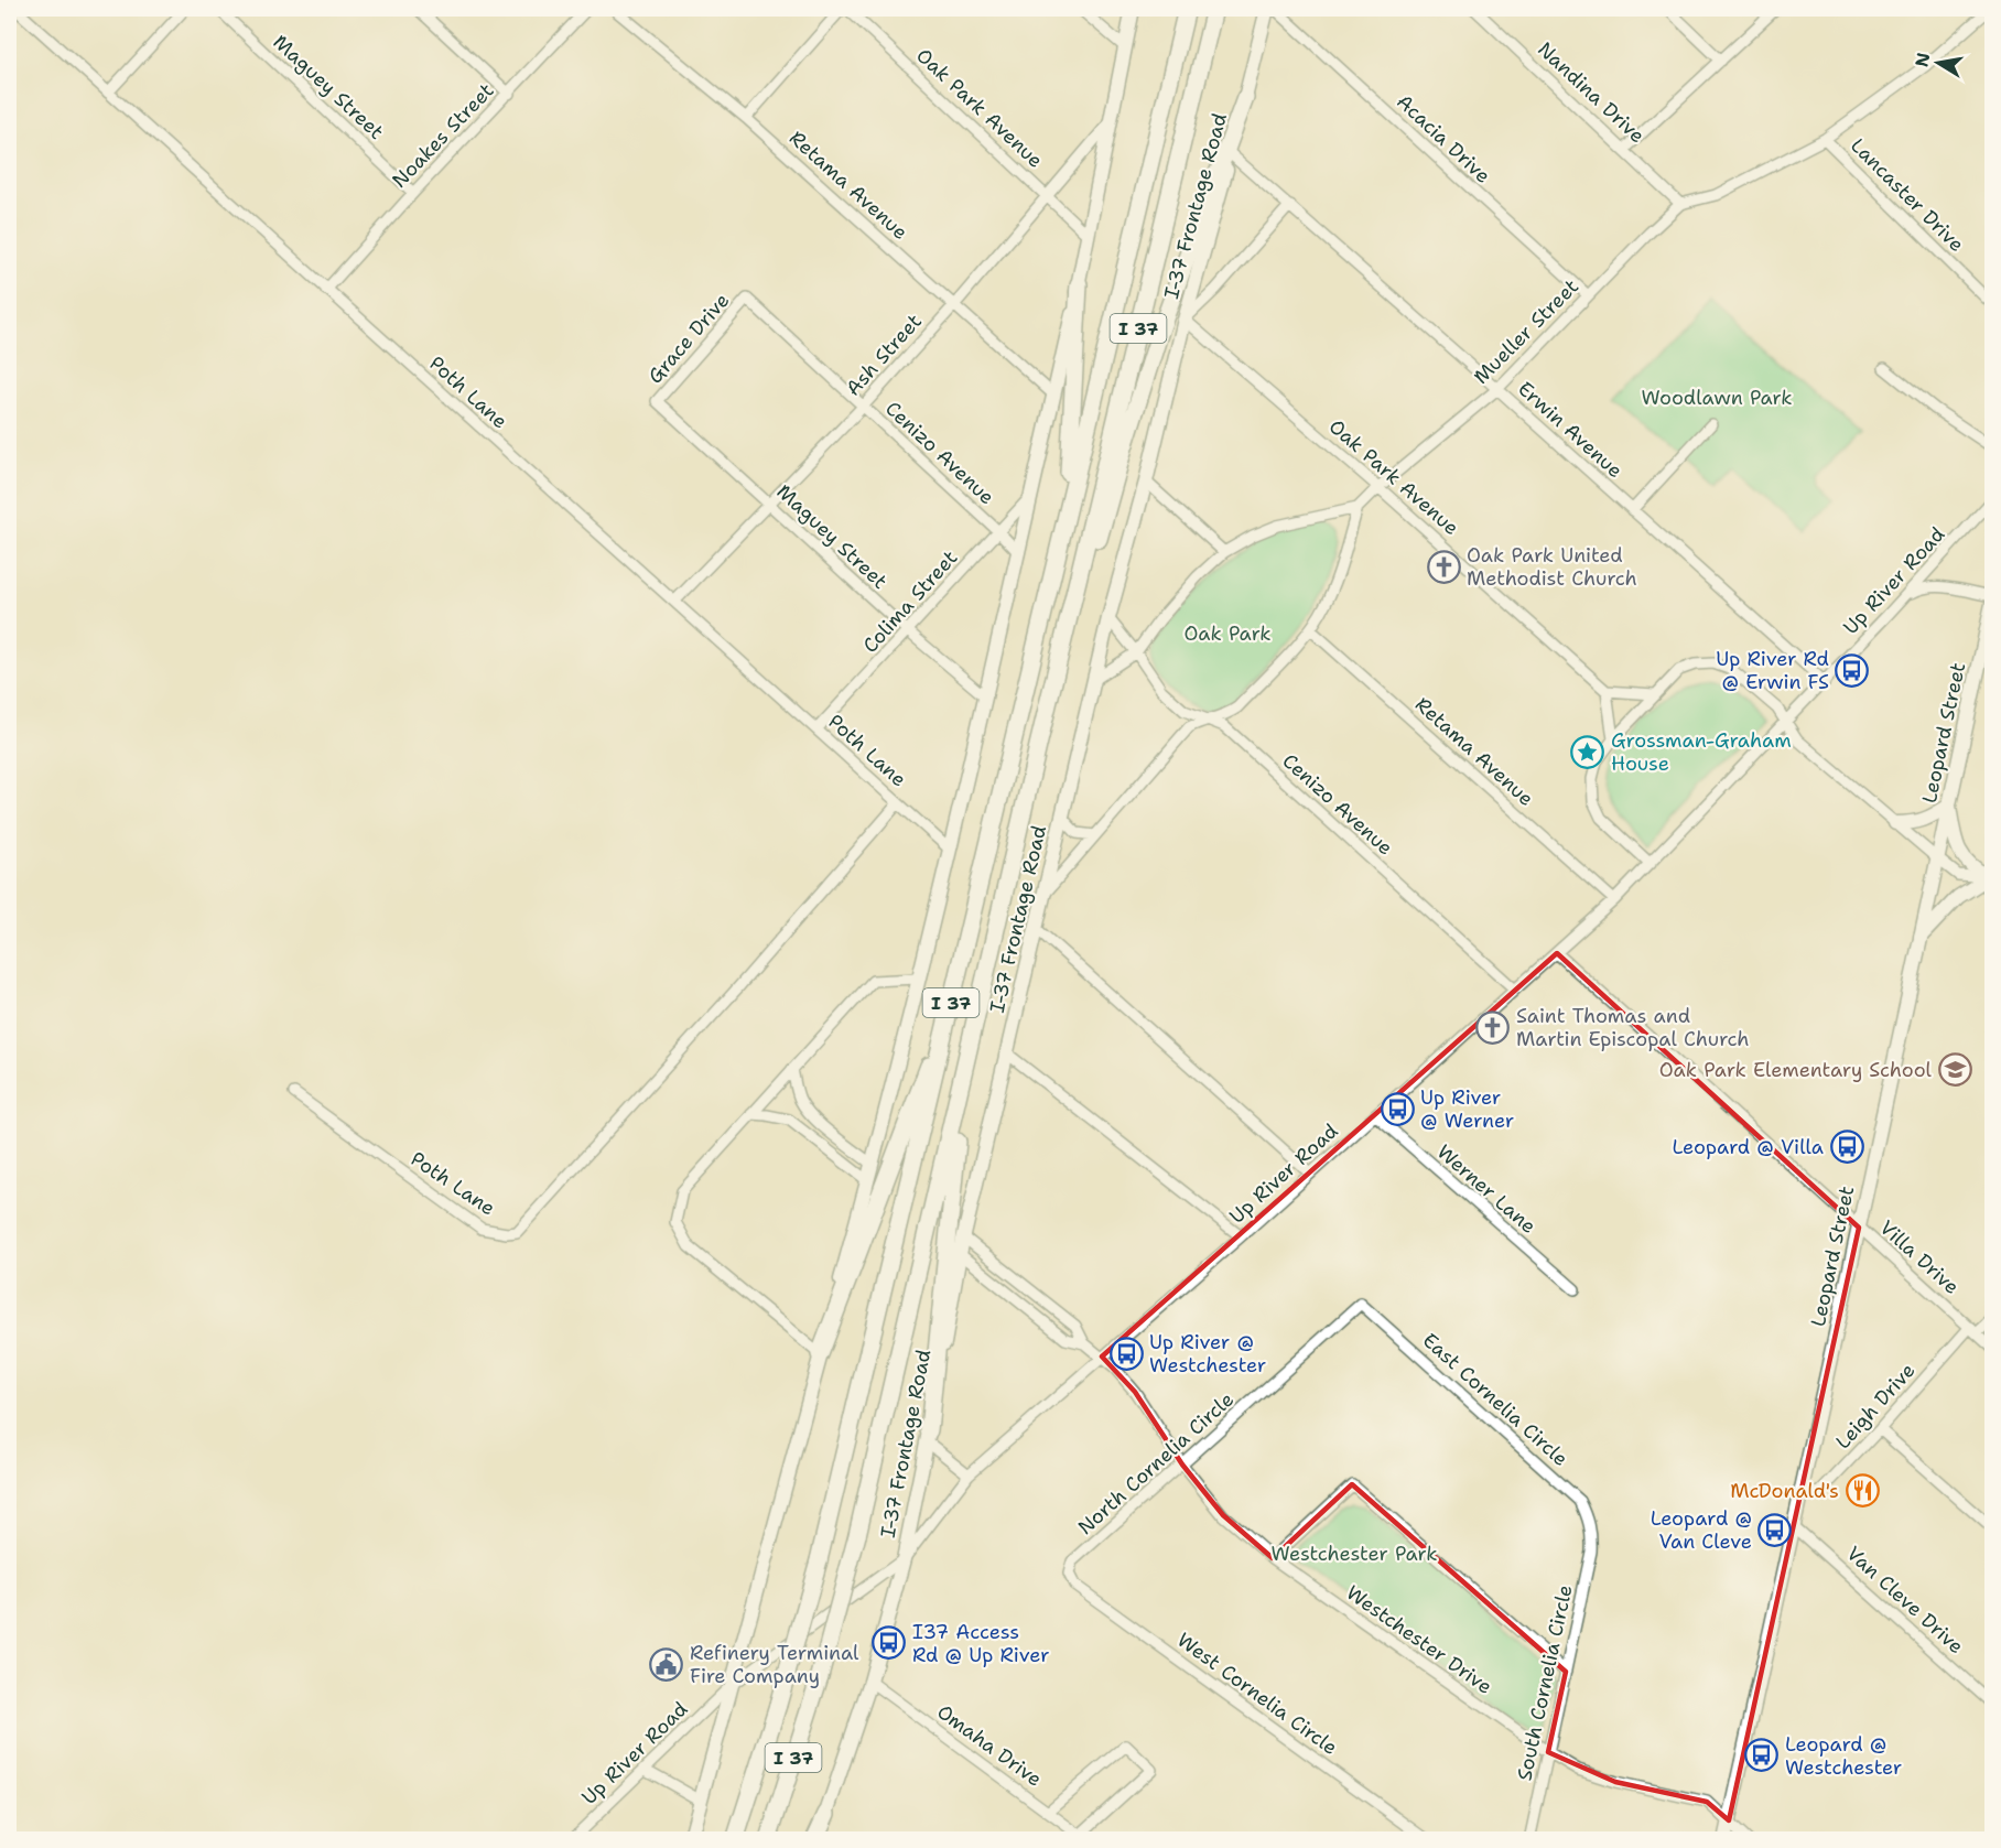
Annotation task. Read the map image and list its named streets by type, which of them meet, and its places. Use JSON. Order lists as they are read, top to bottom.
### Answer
{
  "streets": {
    "highway": ["I 37"],
    "main road": ["I-37 Frontage Road", "Leopard Street"],
    "street": [
      "Maguey Street",
      "Nandina Drive",
      "Oak Park Avenue",
      "Noakes Street",
      "Acacia Drive",
      "Retama Avenue",
      "Lancaster Drive",
      "Mueller Street",
      "Grace Drive",
      "Ash Street",
      "Poth Lane",
      "Erwin Avenue",
      "Cenizo Avenue",
      "Up River Road",
      "Colima Street",
      "Werner Lane",
      "Villa Drive",
      "East Cornelia Circle",
      "Leigh Drive",
      "North Cornelia Circle",
      "Van Cleve Drive",
      "Westchester Drive",
      "South Cornelia Circle",
      "West Cornelia Circle",
      "Omaha Drive"
    ]
  },
  "crossings": [
    ["Maguey Street", "Noakes Street"],
    ["Maguey Street", "Grace Drive"],
    ["Maguey Street", "Ash Street"],
    ["Maguey Street", "Colima Street"],
    ["Nandina Drive", "Mueller Street"],
    ["Oak Park Avenue", "I-37 Frontage Road"],
    ["Oak Park Avenue", "Mueller Street"],
    ["Oak Park Avenue", "Ash Street"],
    ["Noakes Street", "Poth Lane"],
    ["Acacia Drive", "Mueller Street"],
    ["Retama Avenue", "Ash Street"],
    ["Retama Avenue", "Up River Road"],
    ["I-37 Frontage Road", "Erwin Avenue"],
    ["I-37 Frontage Road", "Cenizo Avenue"],
    ["I-37 Frontage Road", "Up River Road"],
    ["I-37 Frontage Road", "Omaha Drive"],
    ["Mueller Street", "Erwin Avenue"],
    ["Grace Drive", "Cenizo Avenue"],
    ["Ash Street", "Poth Lane"],
    ["Ash Street", "Cenizo Avenue"],
    ["Poth Lane", "Colima Street"],
    ["Erwin Avenue", "Up River Road"],
    ["Cenizo Avenue", "Up River Road"],
    ["Cenizo Avenue", "Colima Street"],
    ["Up River Road", "Werner Lane"],
    ["Up River Road", "Villa Drive"],
    ["Up River Road", "Westchester Drive"],
    ["Leopard Street", "Villa Drive"],
    ["Leopard Street", "Leigh Drive"],
    ["Leopard Street", "Van Cleve Drive"],
    ["Leopard Street", "Westchester Drive"],
    ["Villa Drive", "Leigh Drive"],
    ["East Cornelia Circle", "North Cornelia Circle"],
    ["East Cornelia Circle", "South Cornelia Circle"],
    ["North Cornelia Circle", "Westchester Drive"],
    ["North Cornelia Circle", "West Cornelia Circle"],
    ["Westchester Drive", "South Cornelia Circle"]
  ],
  "parks": ["Woodlawn Park", "Oak Park", "Westchester Park"],
  "places": {
    "church": ["Oak Park United Methodist Church", "Saint Thomas and Martin Episcopal Church"],
    "bus stop": [
      "Up River Rd @ Erwin FS",
      "Up River @ Werner",
      "Leopard @ Villa",
      "Up River @ Westchester",
      "Leopard @ Van Cleve",
      "I37 Access Rd @ Up River",
      "Leopard @ Westchester"
    ],
    "place": ["Grossman-Graham House"],
    "school or university": ["Oak Park Elementary School"],
    "restaurant": ["McDonald's"],
    "public building": ["Refinery Terminal Fire Company"]
  },
  "north": "left"
}
